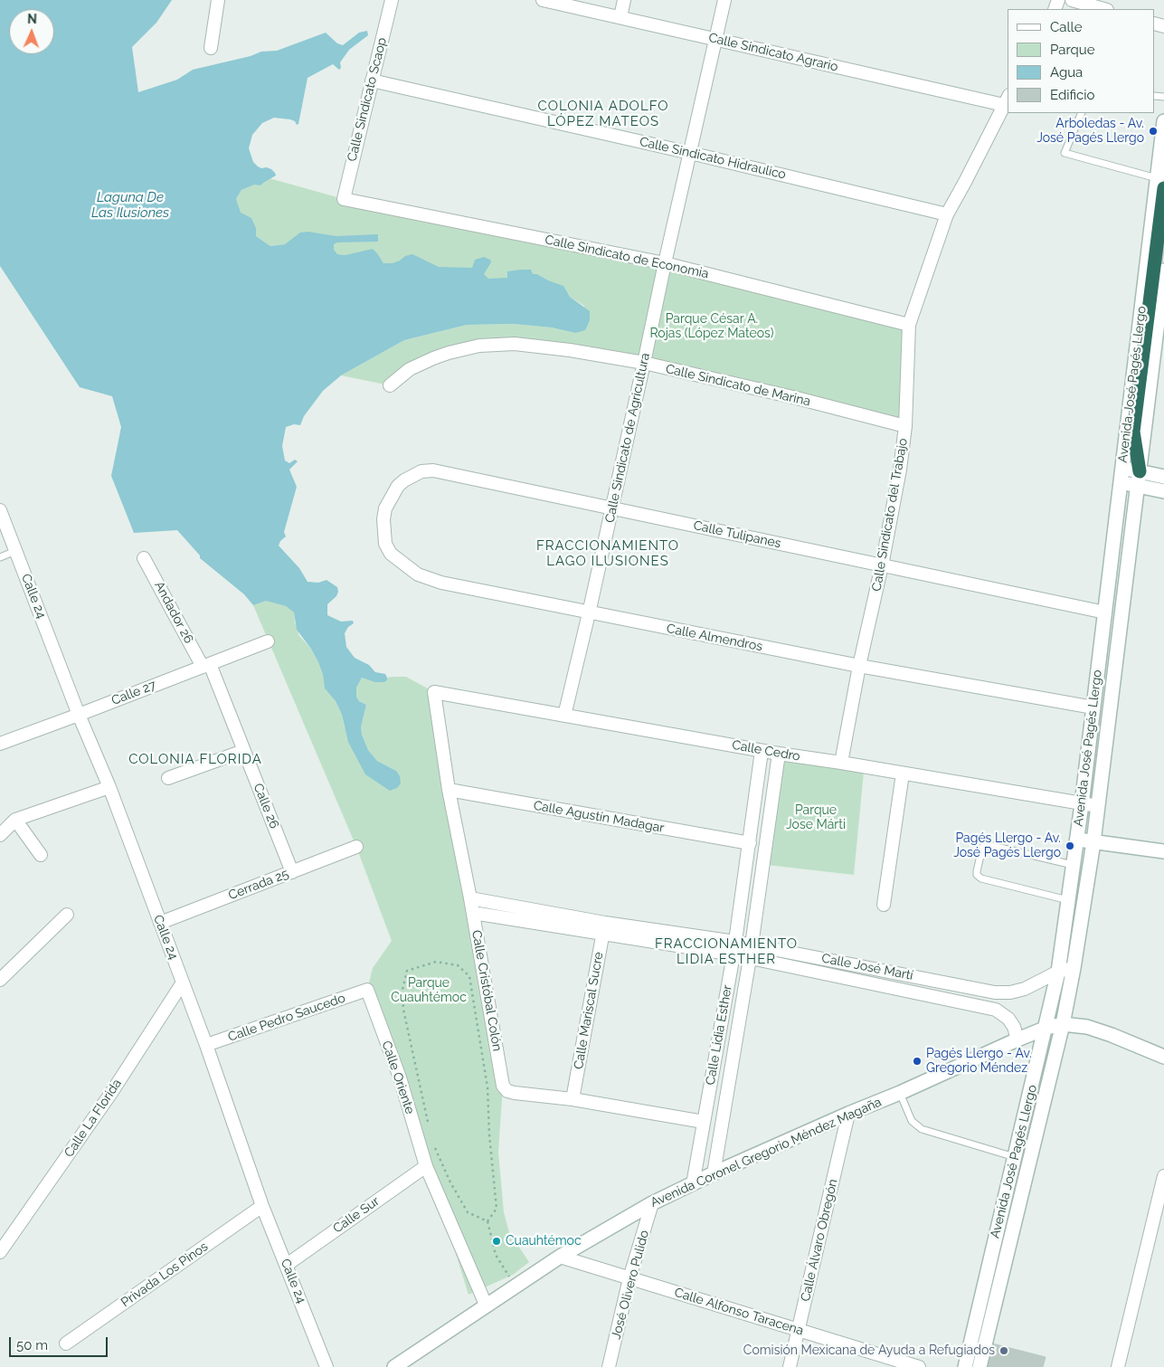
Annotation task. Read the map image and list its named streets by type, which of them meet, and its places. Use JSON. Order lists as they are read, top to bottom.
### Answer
{
  "streets": {
    "main road": ["Avenida José Pagés Llergo", "Avenida Coronel Gregorio Méndez Magaña"],
    "street": [
      "Calle Sindicato Agrario",
      "Calle Sindicato Scaop",
      "Calle Sindicato Hidraulico",
      "Calle Sindicato de Economia",
      "Calle Sindicato de Marina",
      "Calle Sindicato de Agricultura",
      "Calle Sindicato del Trabajo",
      "Calle Tulipanes",
      "Calle 24",
      "Andador 26",
      "Calle Almendros",
      "Calle 27",
      "Calle Cedro",
      "Calle 26",
      "Calle Agustín Madagar",
      "Cerrada 25",
      "Calle José Martí",
      "Calle Cristóbal Colón",
      "Calle Mariscal Sucre",
      "Calle Pedro Saucedo",
      "Calle Lidia Esther",
      "Calle Oriente",
      "Calle La Florida",
      "Calle Sur",
      "Calle Álvaro Obregón",
      "Privada Los Pinos",
      "José Olivero Pulido",
      "Calle Alfonso Taracena"
    ]
  },
  "crossings": [
    ["Calle Sindicato Agrario", "Calle Sindicato de Agricultura"],
    ["Calle Sindicato Agrario", "Calle Sindicato del Trabajo"],
    ["Calle Sindicato Scaop", "Calle Sindicato Hidraulico"],
    ["Calle Sindicato Scaop", "Calle Sindicato de Economia"],
    ["Calle Sindicato Hidraulico", "Calle Sindicato de Agricultura"],
    ["Calle Sindicato Hidraulico", "Calle Sindicato del Trabajo"],
    ["Calle Sindicato de Economia", "Calle Sindicato de Agricultura"],
    ["Calle Sindicato de Economia", "Calle Sindicato del Trabajo"],
    ["Avenida José Pagés Llergo", "Calle Tulipanes"],
    ["Avenida José Pagés Llergo", "Calle Almendros"],
    ["Avenida José Pagés Llergo", "Calle Cedro"],
    ["Avenida José Pagés Llergo", "Calle José Martí"],
    ["Avenida José Pagés Llergo", "Avenida Coronel Gregorio Méndez Magaña"],
    ["Calle Sindicato de Marina", "Calle Sindicato de Agricultura"],
    ["Calle Sindicato de Marina", "Calle Sindicato del Trabajo"],
    ["Calle Sindicato de Agricultura", "Calle Tulipanes"],
    ["Calle Sindicato de Agricultura", "Calle Almendros"],
    ["Calle Sindicato de Agricultura", "Calle Cedro"],
    ["Calle Sindicato del Trabajo", "Calle Tulipanes"],
    ["Calle Sindicato del Trabajo", "Calle Almendros"],
    ["Calle Sindicato del Trabajo", "Calle Cedro"],
    ["Calle Tulipanes", "Calle Almendros"],
    ["Calle 24", "Calle 27"],
    ["Calle 24", "Cerrada 25"],
    ["Calle 24", "Calle Pedro Saucedo"],
    ["Calle 24", "Calle La Florida"],
    ["Calle 24", "Calle Sur"],
    ["Calle 24", "Privada Los Pinos"],
    ["Andador 26", "Calle 27"],
    ["Andador 26", "Calle 26"],
    ["Calle 27", "Calle 26"],
    ["Calle Cedro", "Calle Cristóbal Colón"],
    ["Calle Cedro", "Calle Lidia Esther"],
    ["Calle 26", "Cerrada 25"],
    ["Calle Agustín Madagar", "Calle Cristóbal Colón"],
    ["Calle Agustín Madagar", "Calle Lidia Esther"],
    ["Calle José Martí", "Calle Cristóbal Colón"],
    ["Calle José Martí", "Calle Mariscal Sucre"],
    ["Calle José Martí", "Calle Lidia Esther"],
    ["Calle José Martí", "Avenida Coronel Gregorio Méndez Magaña"],
    ["Calle Cristóbal Colón", "Calle Mariscal Sucre"],
    ["Calle Cristóbal Colón", "Calle Lidia Esther"],
    ["Calle Pedro Saucedo", "Calle Oriente"],
    ["Calle Lidia Esther", "Avenida Coronel Gregorio Méndez Magaña"],
    ["Calle Oriente", "Avenida Coronel Gregorio Méndez Magaña"],
    ["Calle Oriente", "Calle Sur"],
    ["Avenida Coronel Gregorio Méndez Magaña", "Calle Álvaro Obregón"],
    ["Avenida Coronel Gregorio Méndez Magaña", "José Olivero Pulido"],
    ["Avenida Coronel Gregorio Méndez Magaña", "Calle Alfonso Taracena"],
    ["Calle Álvaro Obregón", "Calle Alfonso Taracena"],
    ["José Olivero Pulido", "Calle Alfonso Taracena"]
  ],
  "districts": [
    "COLONIA ADOLFO LÓPEZ MATEOS",
    "FRACCIONAMIENTO LAGO ILUSIONES",
    "COLONIA FLORIDA",
    "FRACCIONAMIENTO LIDIA ESTHER"
  ],
  "water": ["Laguna De Las Ilusiones"],
  "parks": ["Parque César A. Rojas (López Mateos)", "Parque Jose Márti", "Parque Cuauhtémoc"],
  "places": [
    "Arboledas - Av. José Pagés Llergo",
    "Pagés Llergo - Av. José Pagés Llergo",
    "Pagés Llergo - Av. Gregorio Méndez",
    "Cuauhtémoc",
    "Comisión Mexicana de Ayuda a Refugiados"
  ],
  "legend": [
    "Calle",
    "Parque",
    "Agua",
    "Edificio"
  ],
  "scale_bar": "50 m",
  "north": "top"
}
